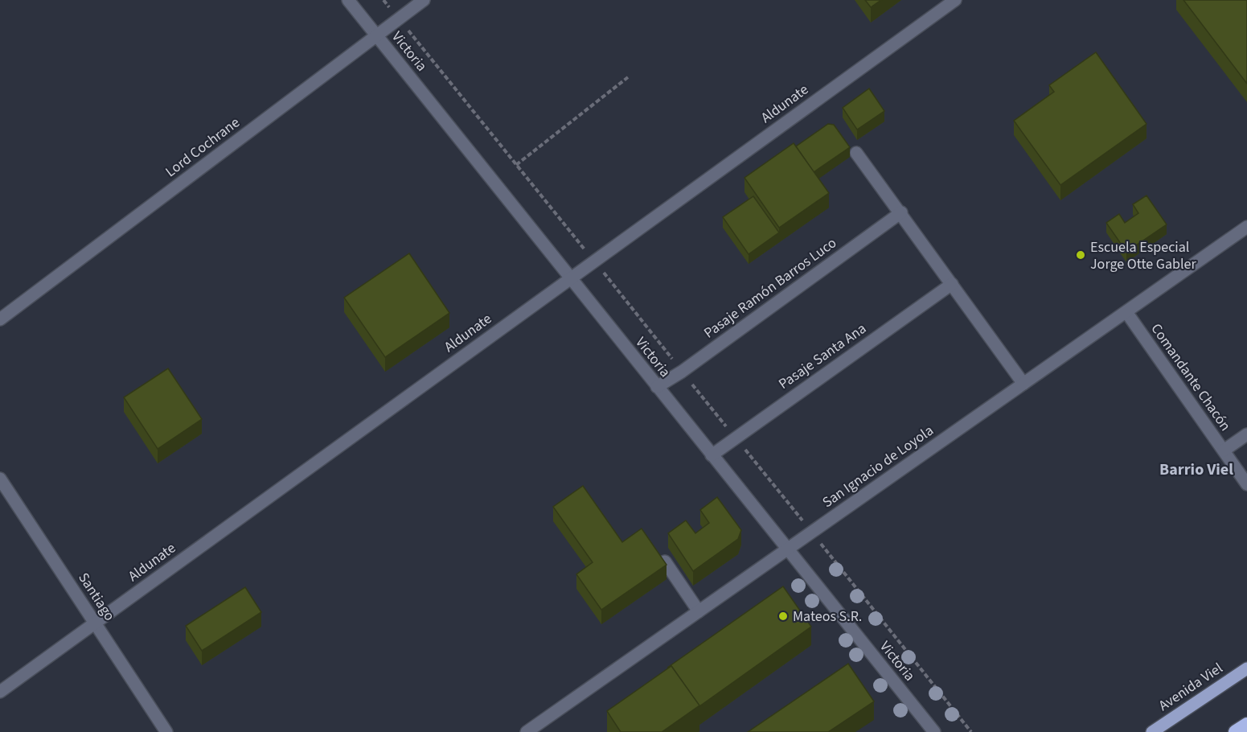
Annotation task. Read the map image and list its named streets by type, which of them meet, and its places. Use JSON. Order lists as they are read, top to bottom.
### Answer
{
  "streets": {
    "main road": ["Avenida Viel"],
    "street": [
      "Victoria",
      "Aldunate",
      "Lord Cochrane",
      "Pasaje Ramón Barros Luco",
      "Pasaje Santa Ana",
      "Comandante Chacón",
      "San Ignacio de Loyola",
      "Santiago"
    ]
  },
  "crossings": [
    ["Victoria", "Aldunate"],
    ["Victoria", "Lord Cochrane"],
    ["Victoria", "Pasaje Ramón Barros Luco"],
    ["Victoria", "Pasaje Santa Ana"],
    ["Victoria", "San Ignacio de Loyola"],
    ["Aldunate", "Santiago"],
    ["Comandante Chacón", "San Ignacio de Loyola"]
  ],
  "districts": ["Barrio Viel"],
  "places": ["Escuela Especial Jorge Otte Gabler", "Mateos S.R."]
}
